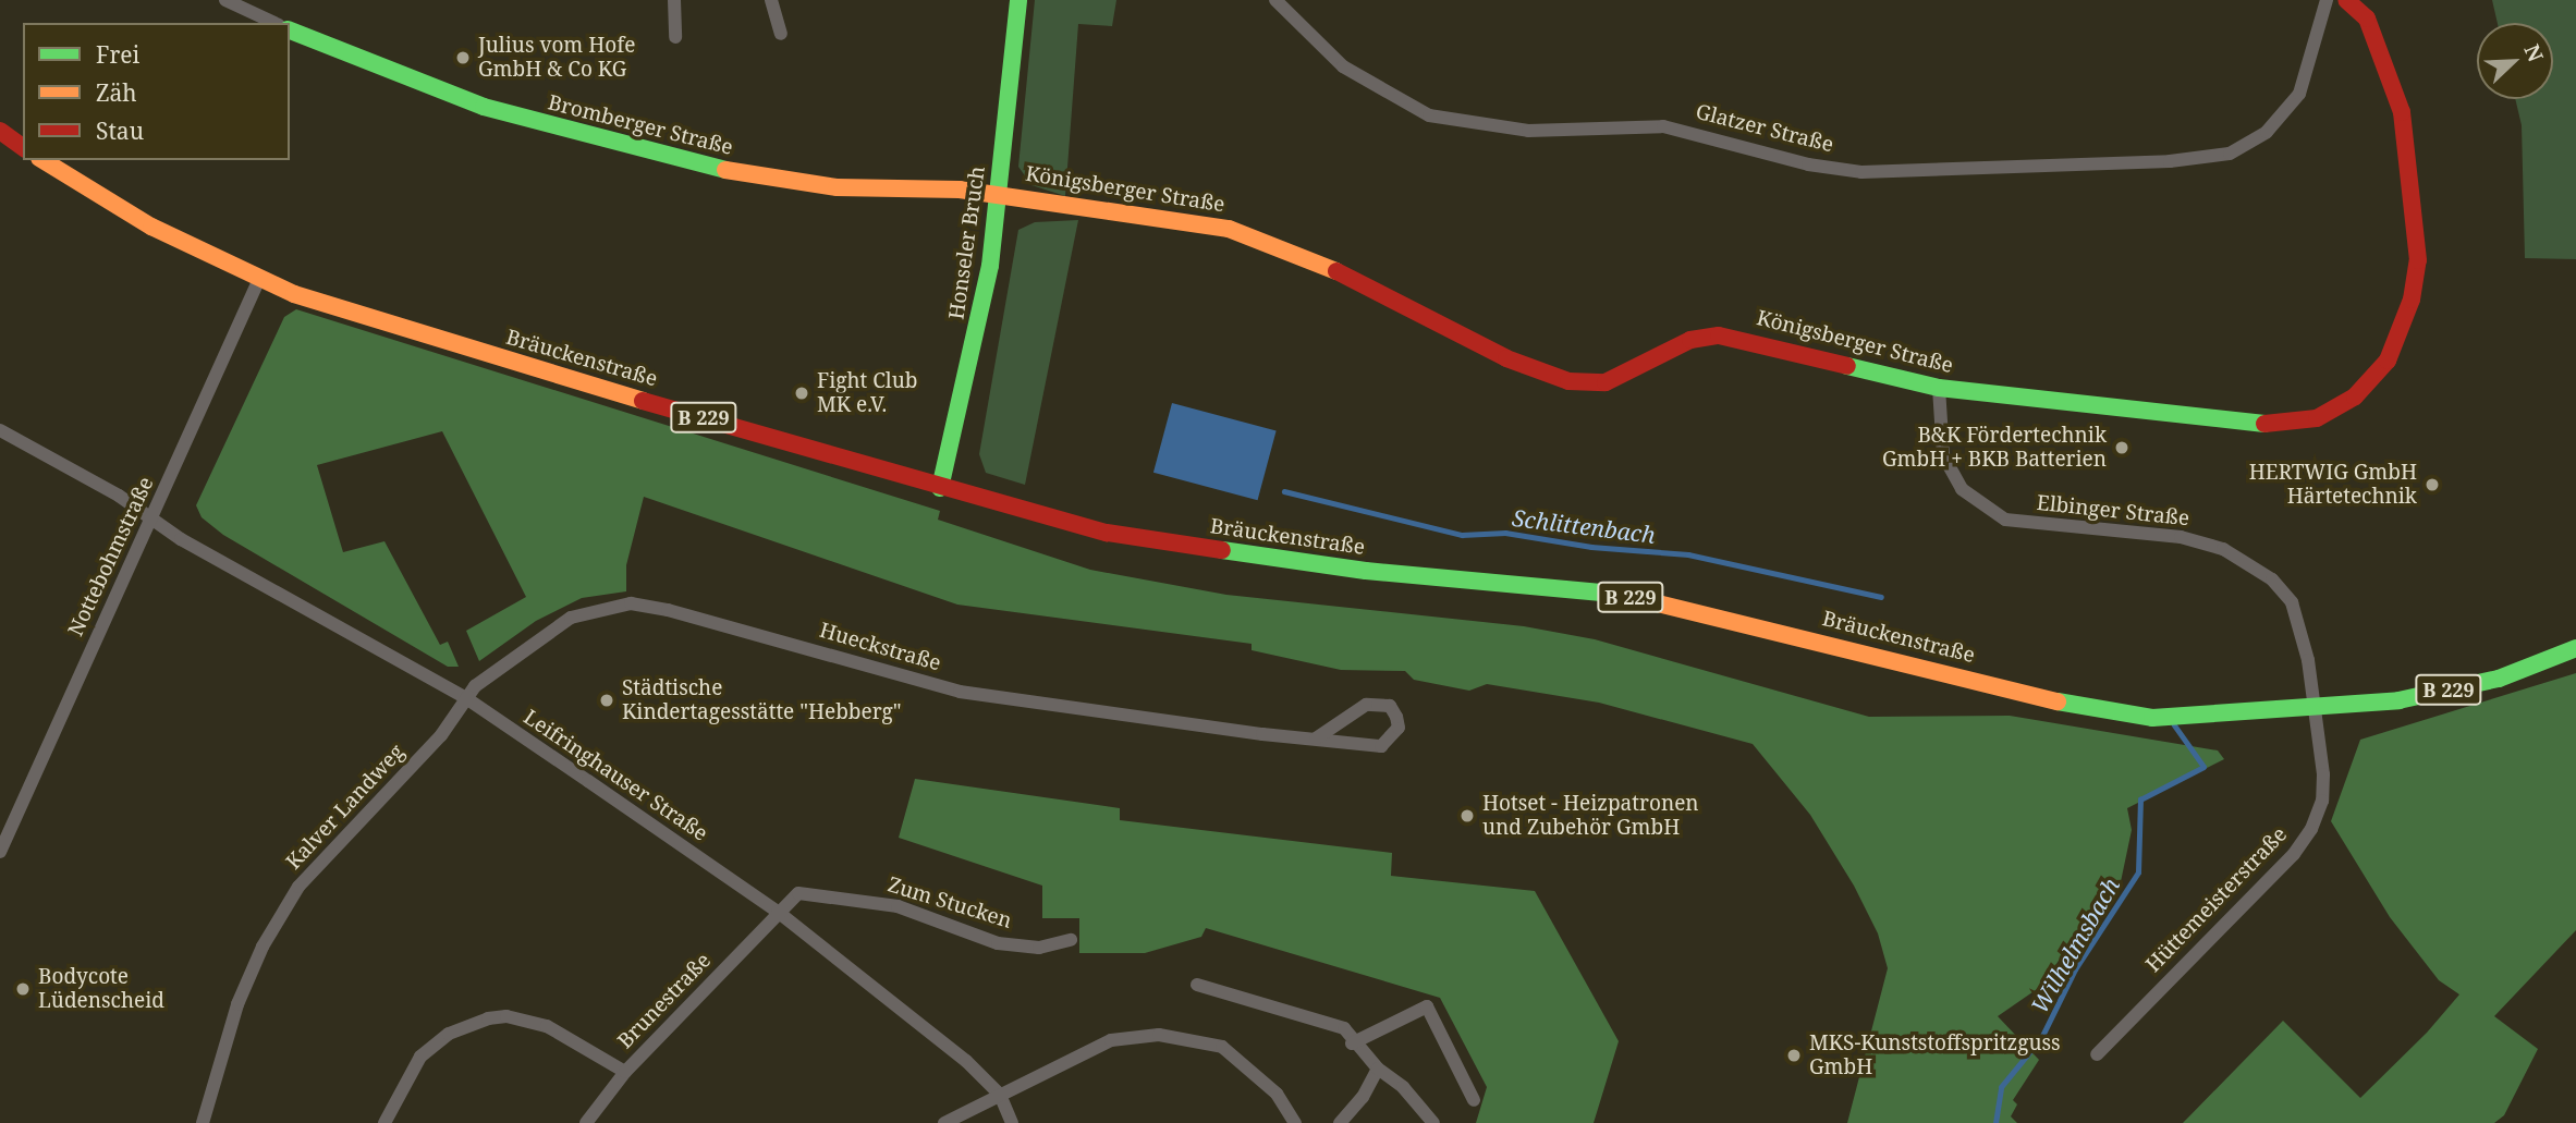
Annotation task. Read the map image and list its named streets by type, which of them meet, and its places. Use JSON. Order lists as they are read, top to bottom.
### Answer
{
  "streets": {
    "street": [
      "Bromberger Straße",
      "Glatzer Straße",
      "Königsberger Straße",
      "Honseler Bruch",
      "Bräuckenstraße",
      "B 229",
      "Elbinger Straße",
      "Nottebohmstraße",
      "Hueckstraße",
      "Leifringhauser Straße",
      "Kalver Landweg",
      "Hüttemeisterstraße",
      "Zum Stucken",
      "Brunestraße"
    ]
  },
  "crossings": [
    ["Bromberger Straße", "Königsberger Straße"],
    ["Bromberger Straße", "Honseler Bruch"],
    ["Königsberger Straße", "Honseler Bruch"],
    ["Königsberger Straße", "Elbinger Straße"],
    ["Honseler Bruch", "Bräuckenstraße"],
    ["Bräuckenstraße", "Elbinger Straße"],
    ["Bräuckenstraße", "Nottebohmstraße"],
    ["Bräuckenstraße", "Hüttemeisterstraße"],
    ["Elbinger Straße", "Hüttemeisterstraße"],
    ["Nottebohmstraße", "Leifringhauser Straße"],
    ["Hueckstraße", "Leifringhauser Straße"],
    ["Hueckstraße", "Kalver Landweg"],
    ["Leifringhauser Straße", "Kalver Landweg"],
    ["Leifringhauser Straße", "Zum Stucken"],
    ["Leifringhauser Straße", "Brunestraße"],
    ["Zum Stucken", "Brunestraße"]
  ],
  "water": ["Schlittenbach", "Wilhelmsbach"],
  "places": [
    "Julius vom Hofe GmbH & Co KG",
    "Fight Club MK e.V.",
    "B&K Fördertechnik GmbH + BKB Batterien",
    "HERTWIG GmbH Härtetechnik",
    "Städtische Kindertagesstätte \"Hebberg\"",
    "Hotset - Heizpatronen und Zubehör GmbH",
    "Bodycote Lüdenscheid",
    "MKS-Kunststoffspritzguss GmbH"
  ],
  "legend": ["Frei", "Zäh", "Stau"],
  "north": "top right"
}
